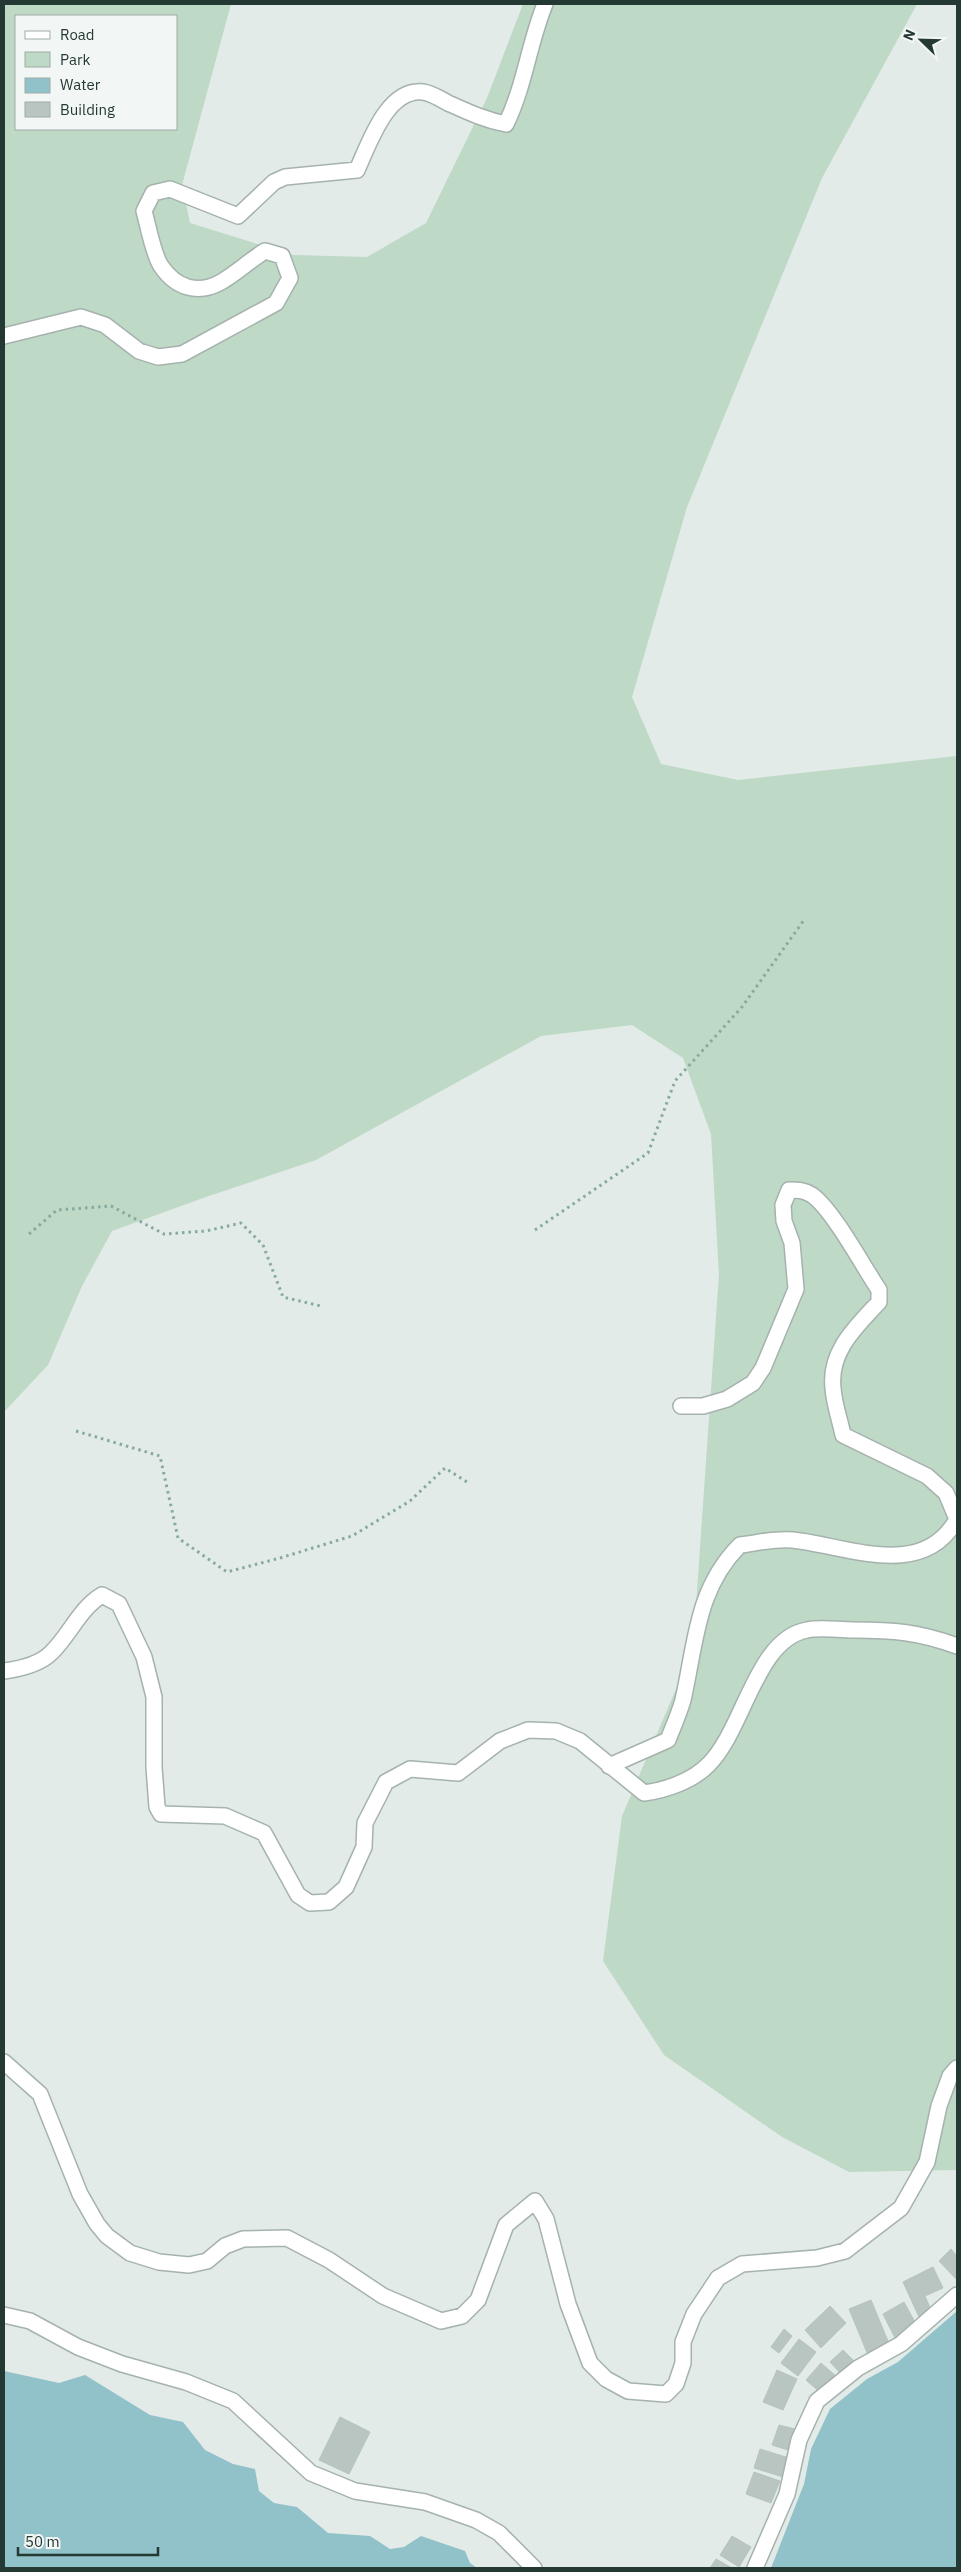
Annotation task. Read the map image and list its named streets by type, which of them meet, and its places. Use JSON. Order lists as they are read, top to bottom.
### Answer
{
  "legend": [
    "Road",
    "Park",
    "Water",
    "Building"
  ],
  "scale_bar": "50 m",
  "north": "top left"
}
